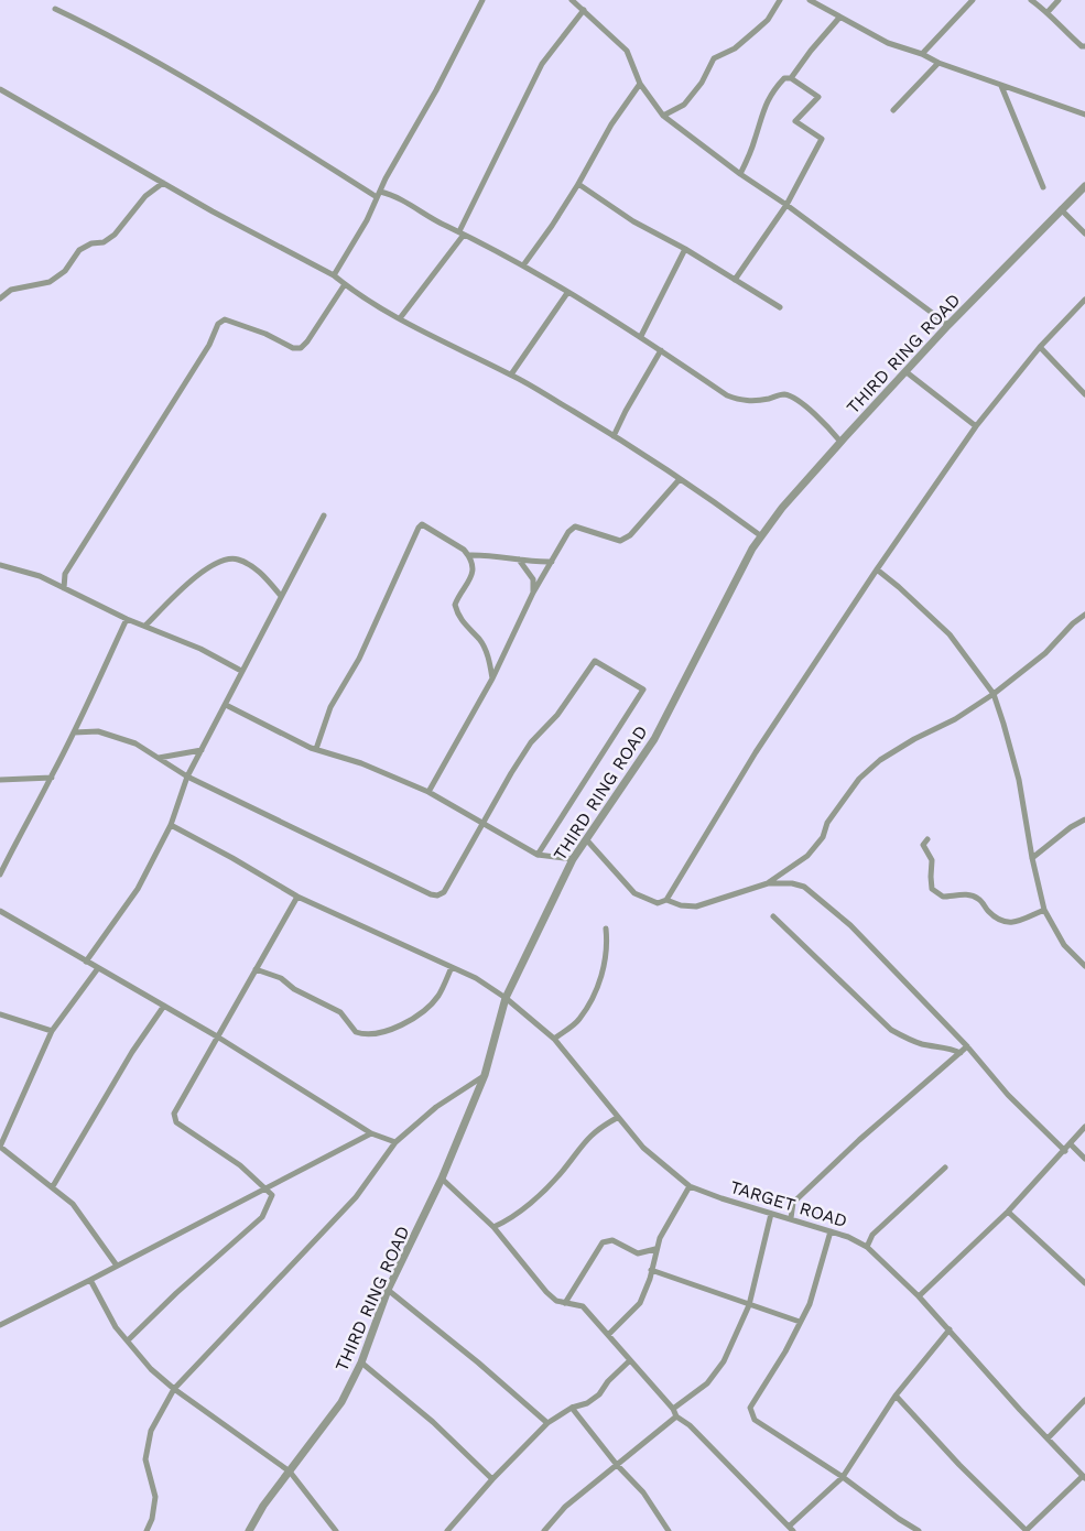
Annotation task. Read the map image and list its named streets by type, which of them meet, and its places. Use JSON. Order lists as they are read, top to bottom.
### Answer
{
  "streets": {
    "street": ["THIRD RING ROAD", "TARGET ROAD"]
  },
  "crossings": [
    ["THIRD RING ROAD", "TARGET ROAD"]
  ]
}
